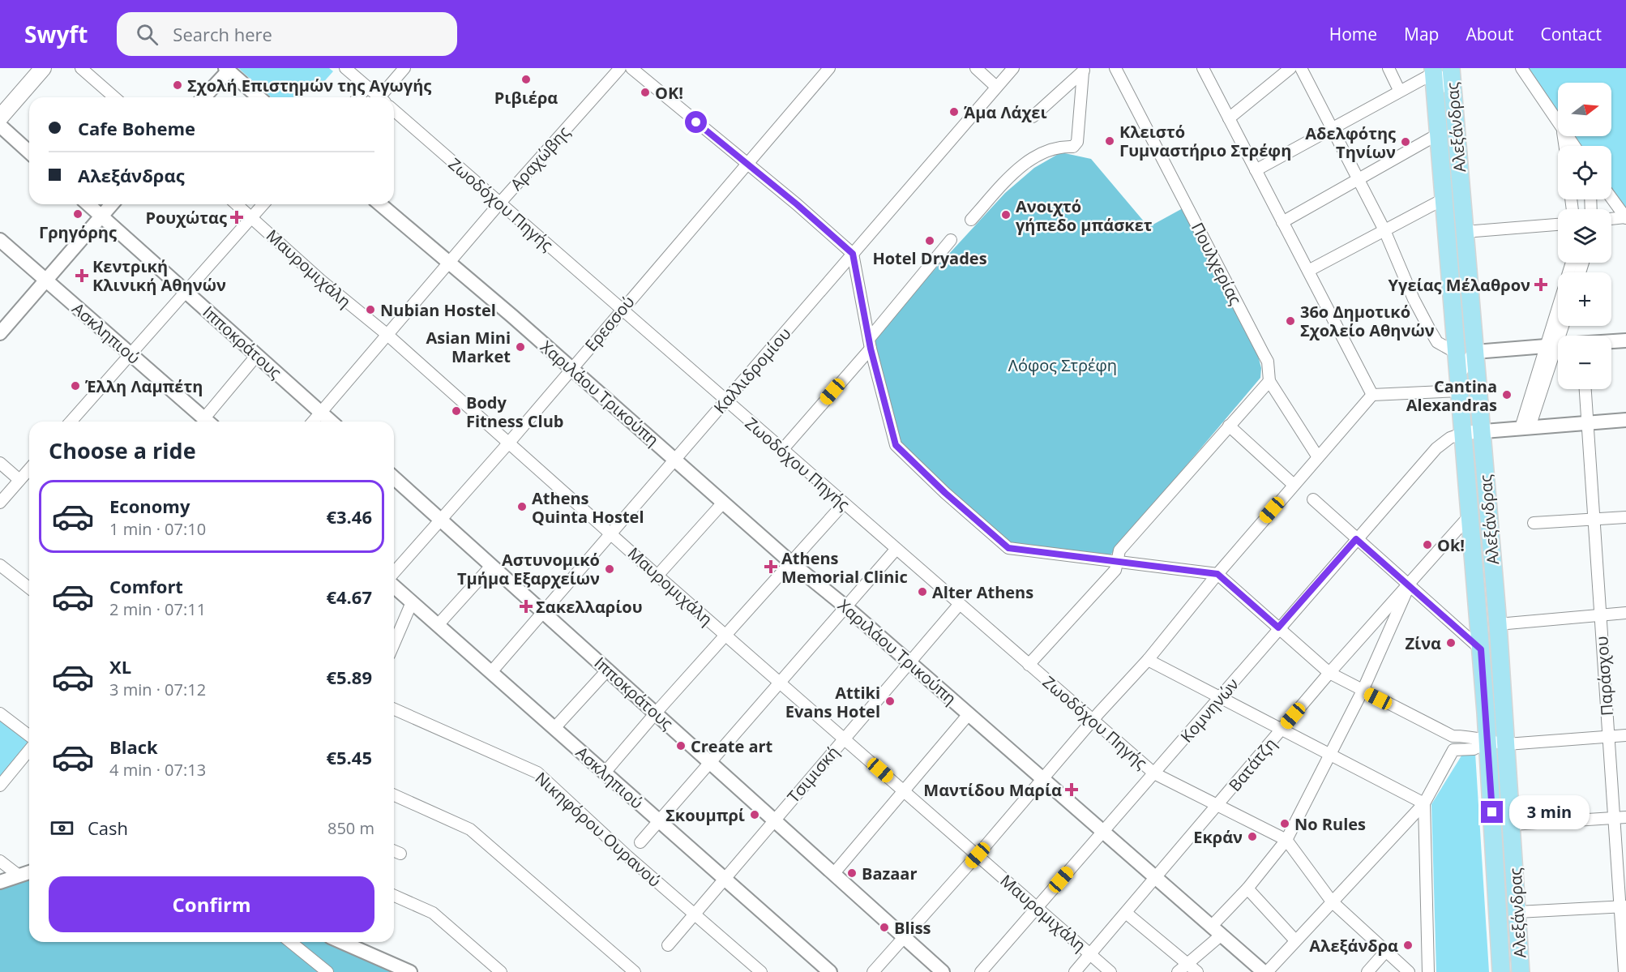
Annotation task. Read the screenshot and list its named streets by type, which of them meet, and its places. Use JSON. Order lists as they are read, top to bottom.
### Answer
{
  "streets": {
    "main road": ["Αλεξάνδρας"],
    "street": [
      "Αραχώβης",
      "Ζωοδόχου Πηγής",
      "Πουλχερίας",
      "Μαυρομιχάλη",
      "Ερεσσού",
      "Ασκληπιού",
      "Ιπποκράτους",
      "Καλλιδρομίου",
      "Χαριλάου Τρικούπη",
      "Παράσχου",
      "Κομνηνών",
      "Βατάτζη",
      "Τσιμισκή",
      "Νικηφόρου Ουρανού"
    ]
  },
  "crossings": [
    ["Αλεξάνδρας", "Κομνηνών"],
    ["Αλεξάνδρας", "Βατάτζη"],
    ["Αραχώβης", "Ζωοδόχου Πηγής"],
    ["Αραχώβης", "Μαυρομιχάλη"],
    ["Αραχώβης", "Ιπποκράτους"],
    ["Αραχώβης", "Χαριλάου Τρικούπη"],
    ["Ζωοδόχου Πηγής", "Ερεσσού"],
    ["Ζωοδόχου Πηγής", "Καλλιδρομίου"],
    ["Ζωοδόχου Πηγής", "Κομνηνών"],
    ["Ζωοδόχου Πηγής", "Βατάτζη"],
    ["Ζωοδόχου Πηγής", "Τσιμισκή"],
    ["Μαυρομιχάλη", "Ερεσσού"],
    ["Μαυρομιχάλη", "Καλλιδρομίου"],
    ["Μαυρομιχάλη", "Κομνηνών"],
    ["Μαυρομιχάλη", "Βατάτζη"],
    ["Μαυρομιχάλη", "Τσιμισκή"],
    ["Ερεσσού", "Ιπποκράτους"],
    ["Ερεσσού", "Χαριλάου Τρικούπη"],
    ["Ασκληπιού", "Καλλιδρομίου"],
    ["Ασκληπιού", "Τσιμισκή"],
    ["Ιπποκράτους", "Καλλιδρομίου"],
    ["Ιπποκράτους", "Τσιμισκή"],
    ["Καλλιδρομίου", "Χαριλάου Τρικούπη"],
    ["Χαριλάου Τρικούπη", "Κομνηνών"],
    ["Χαριλάου Τρικούπη", "Βατάτζη"],
    ["Χαριλάου Τρικούπη", "Τσιμισκή"],
    ["Παράσχου", "Κομνηνών"],
    ["Τσιμισκή", "Νικηφόρου Ουρανού"]
  ],
  "parks": ["Λόφος Στρέφη"],
  "places": {
    "other": [
      "Ριβιέρα",
      "Σχολή Επιστημών της Αγωγής",
      "ΟΚ!",
      "Άμα Λάχει",
      "Κλειστό Γυμναστήριο Στρέφη",
      "Αδελφότης Τηνίων",
      "Γρηγόρης",
      "Ανοιχτό γήπεδο μπάσκετ",
      "Hotel Dryades",
      "Nubian Hostel",
      "36ο Δημοτικό Σχολείο Αθηνών",
      "Asian Mini Market",
      "Έλλη Λαμπέτη",
      "Cantina Alexandras",
      "Body Fitness Club",
      "Athens Quinta Hostel",
      "Ok!",
      "Αστυνομικό Τμήμα Εξαρχείων",
      "Alter Athens",
      "Ζίνα",
      "Attiki Evans Hotel",
      "Create art",
      "Σκουμπρί",
      "No Rules",
      "Εκράν",
      "Bazaar",
      "Bliss",
      "Αλεξάνδρα"
    ],
    "health": [
      "Ρουχώτας",
      "Κεντρική Κλινική Αθηνών",
      "Υγείας Μέλαθρον",
      "Athens Memorial Clinic",
      "Σακελλαρίου",
      "Μαντίδου Μαρία"
    ]
  },
  "north": "right",
  "page": {
    "header": "Swyft",
    "search": "Search here",
    "nav": [
      "Home",
      "Map",
      "About",
      "Contact"
    ],
    "map_buttons": ["+", "−"],
    "banner": ["Cafe Boheme", "Αλεξάνδρας"],
    "heading": "Choose a ride",
    "list": [
      {
        "name": "Economy",
        "note": "1 min · 07:10",
        "value": "€3.46"
      },
      {
        "name": "Comfort",
        "note": "2 min · 07:11",
        "value": "€4.67"
      },
      {
        "name": "XL",
        "note": "3 min · 07:12",
        "value": "€5.89"
      },
      {
        "name": "Black",
        "note": "4 min · 07:13",
        "value": "€5.45"
      }
    ],
    "bubble": "3 min",
    "pay": ["Cash", "850 m"],
    "buttons": "Confirm"
  }
}
